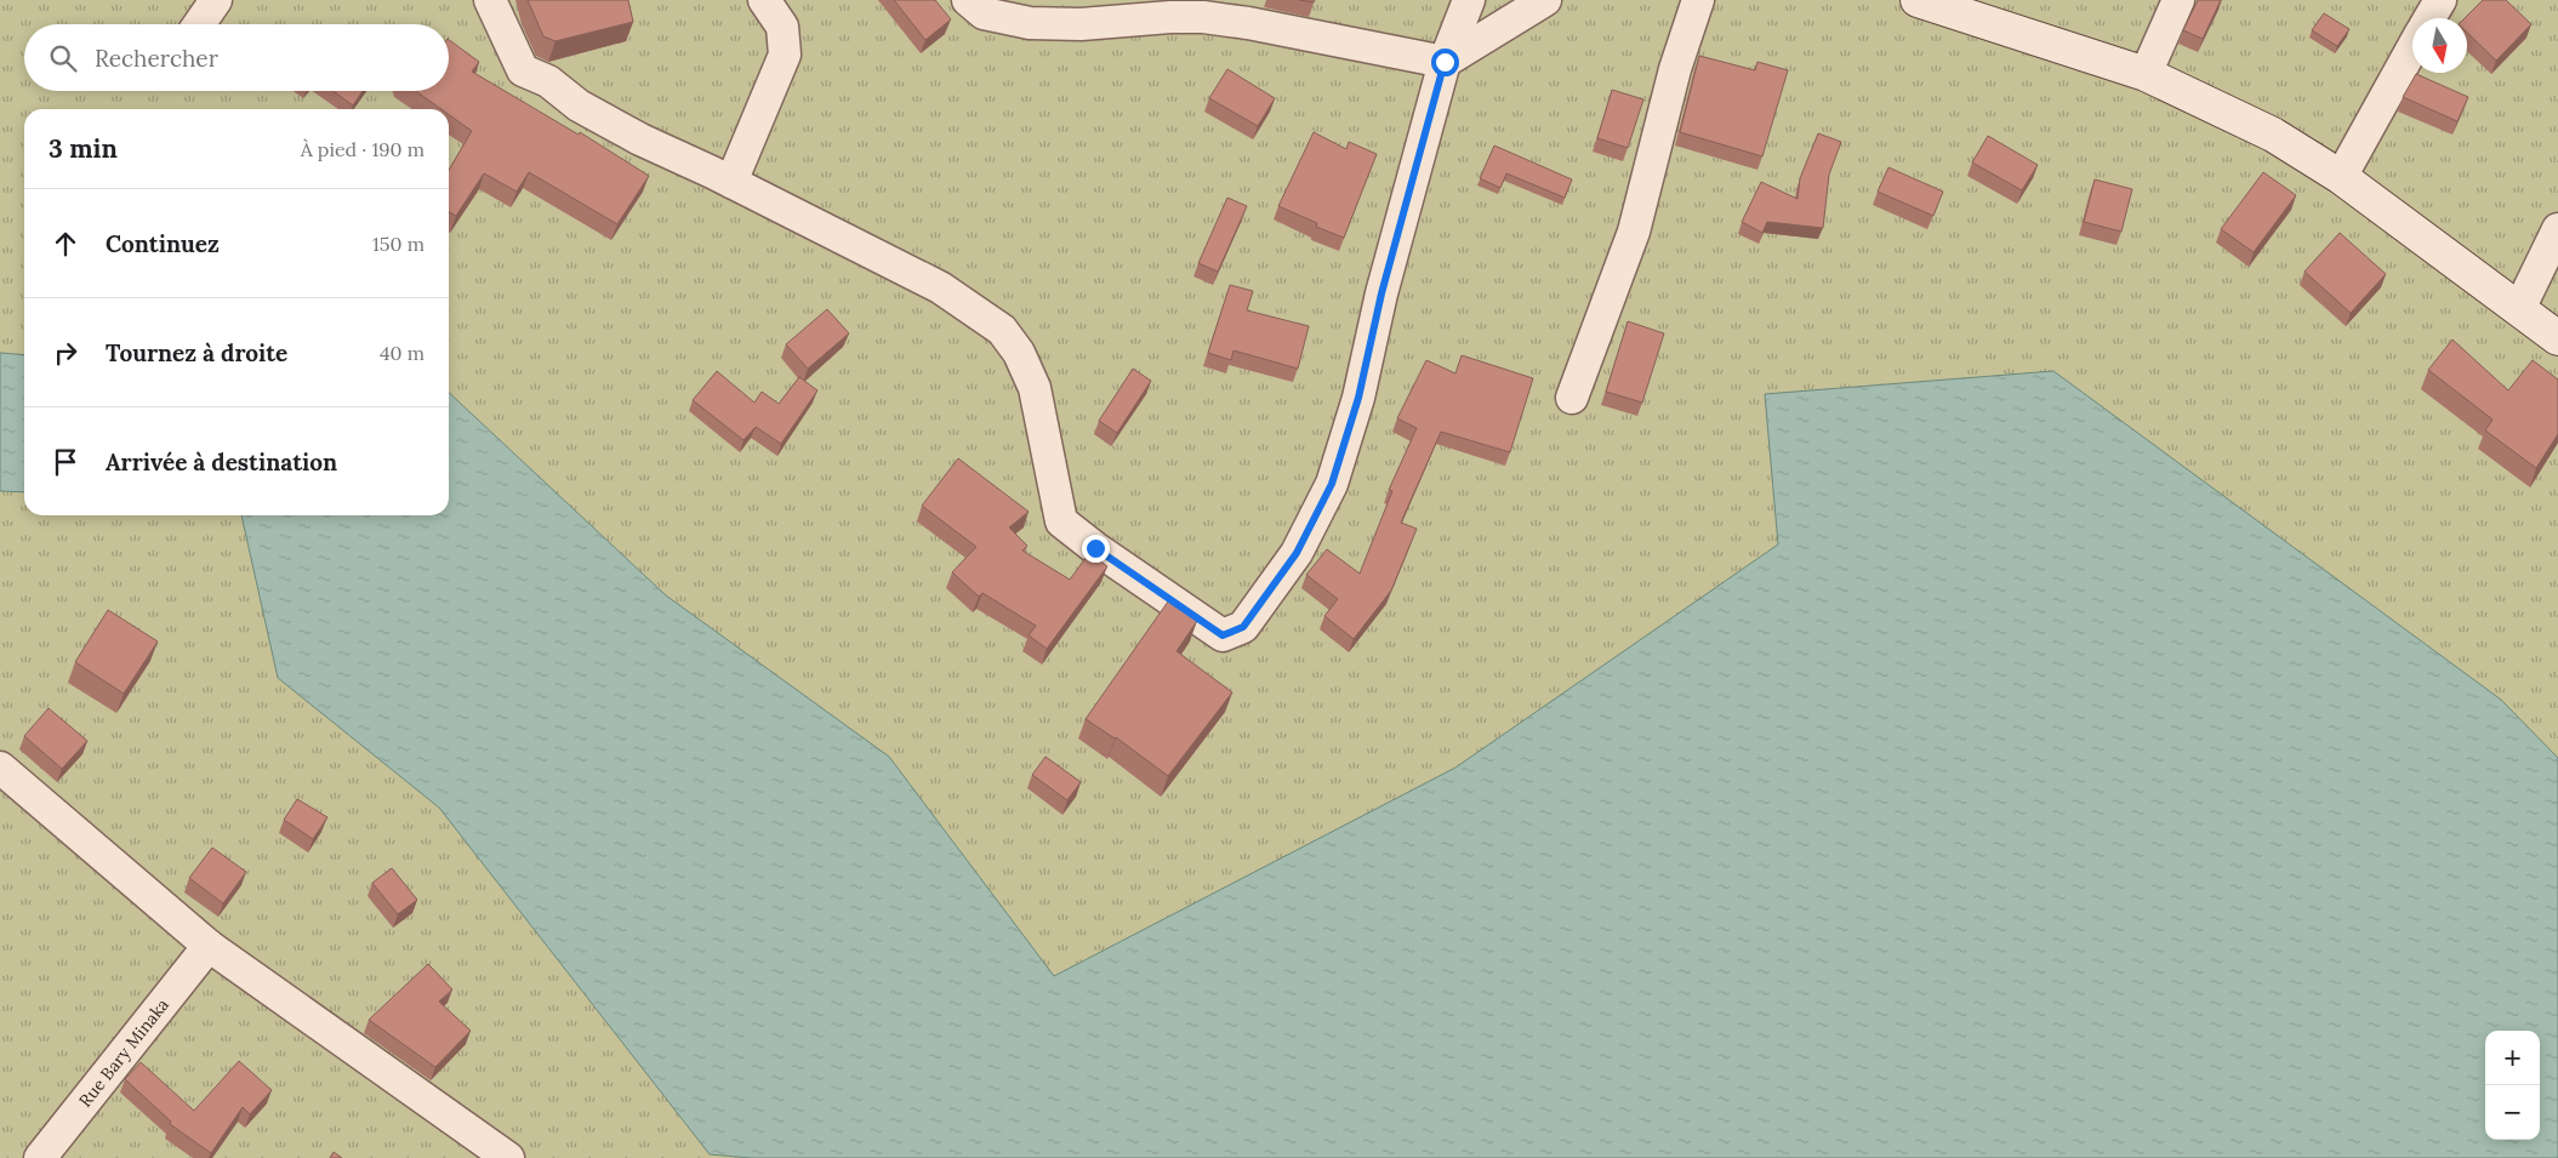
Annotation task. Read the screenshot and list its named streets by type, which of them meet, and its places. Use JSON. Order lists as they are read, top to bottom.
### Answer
{
  "streets": {
    "street": ["Rue Bary Minaka"]
  },
  "north": "bottom",
  "page": {
    "search": "Rechercher",
    "heading": ["3 min", "À pied · 190 m"],
    "list": [
      ["Continuez", "150 m"],
      ["Tournez à droite", "40 m"],
      "Arrivée à destination"
    ],
    "map_buttons": ["+", "−"]
  }
}
